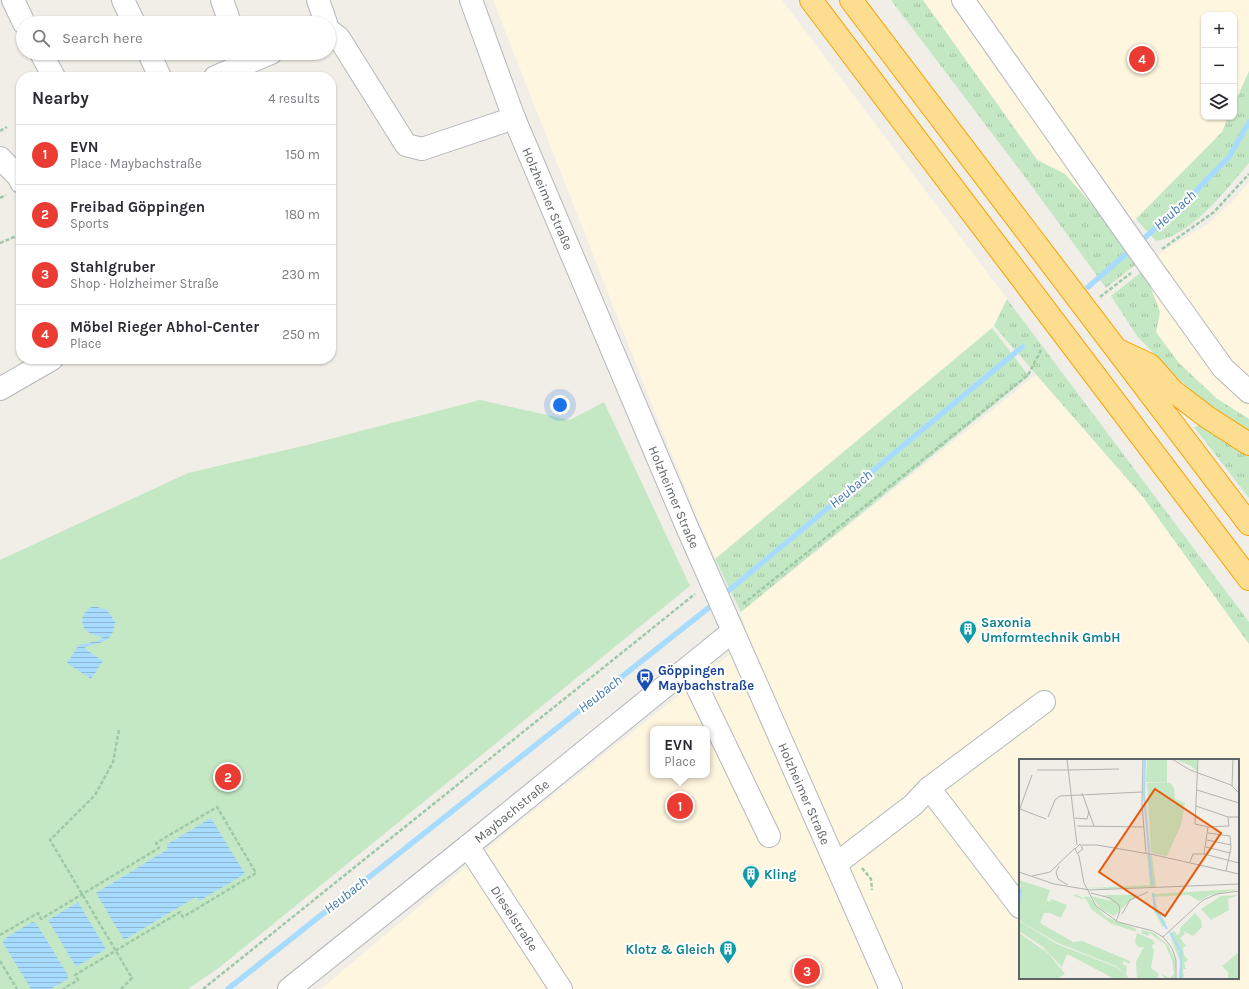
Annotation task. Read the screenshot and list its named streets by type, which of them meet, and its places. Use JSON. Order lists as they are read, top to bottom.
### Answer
{
  "streets": {
    "street": ["Holzheimer Straße", "Maybachstraße", "Dieselstraße"]
  },
  "crossings": [
    ["Holzheimer Straße", "Maybachstraße"],
    ["Maybachstraße", "Dieselstraße"]
  ],
  "water": ["Heubach"],
  "places": {
    "building": ["Saxonia Umformtechnik GmbH", "Kling", "Klotz & Gleich"],
    "bus stop": ["Göppingen Maybachstraße"]
  },
  "page": {
    "map_buttons": ["+", "−"],
    "search": "Search here",
    "pins": [
      "4",
      "2",
      "1",
      "3"
    ],
    "heading": ["Nearby", "4 results"],
    "list": [
      {
        "mark": "1",
        "name": "EVN",
        "note": "Place · Maybachstraße",
        "value": "150 m"
      },
      {
        "mark": "2",
        "name": "Freibad Göppingen",
        "note": "Sports",
        "value": "180 m"
      },
      {
        "mark": "3",
        "name": "Stahlgruber",
        "note": "Shop · Holzheimer Straße",
        "value": "230 m"
      },
      {
        "mark": "4",
        "name": "Möbel Rieger Abhol-Center",
        "note": "Place",
        "value": "250 m"
      }
    ],
    "popup": ["EVN", "Place"]
  }
}
